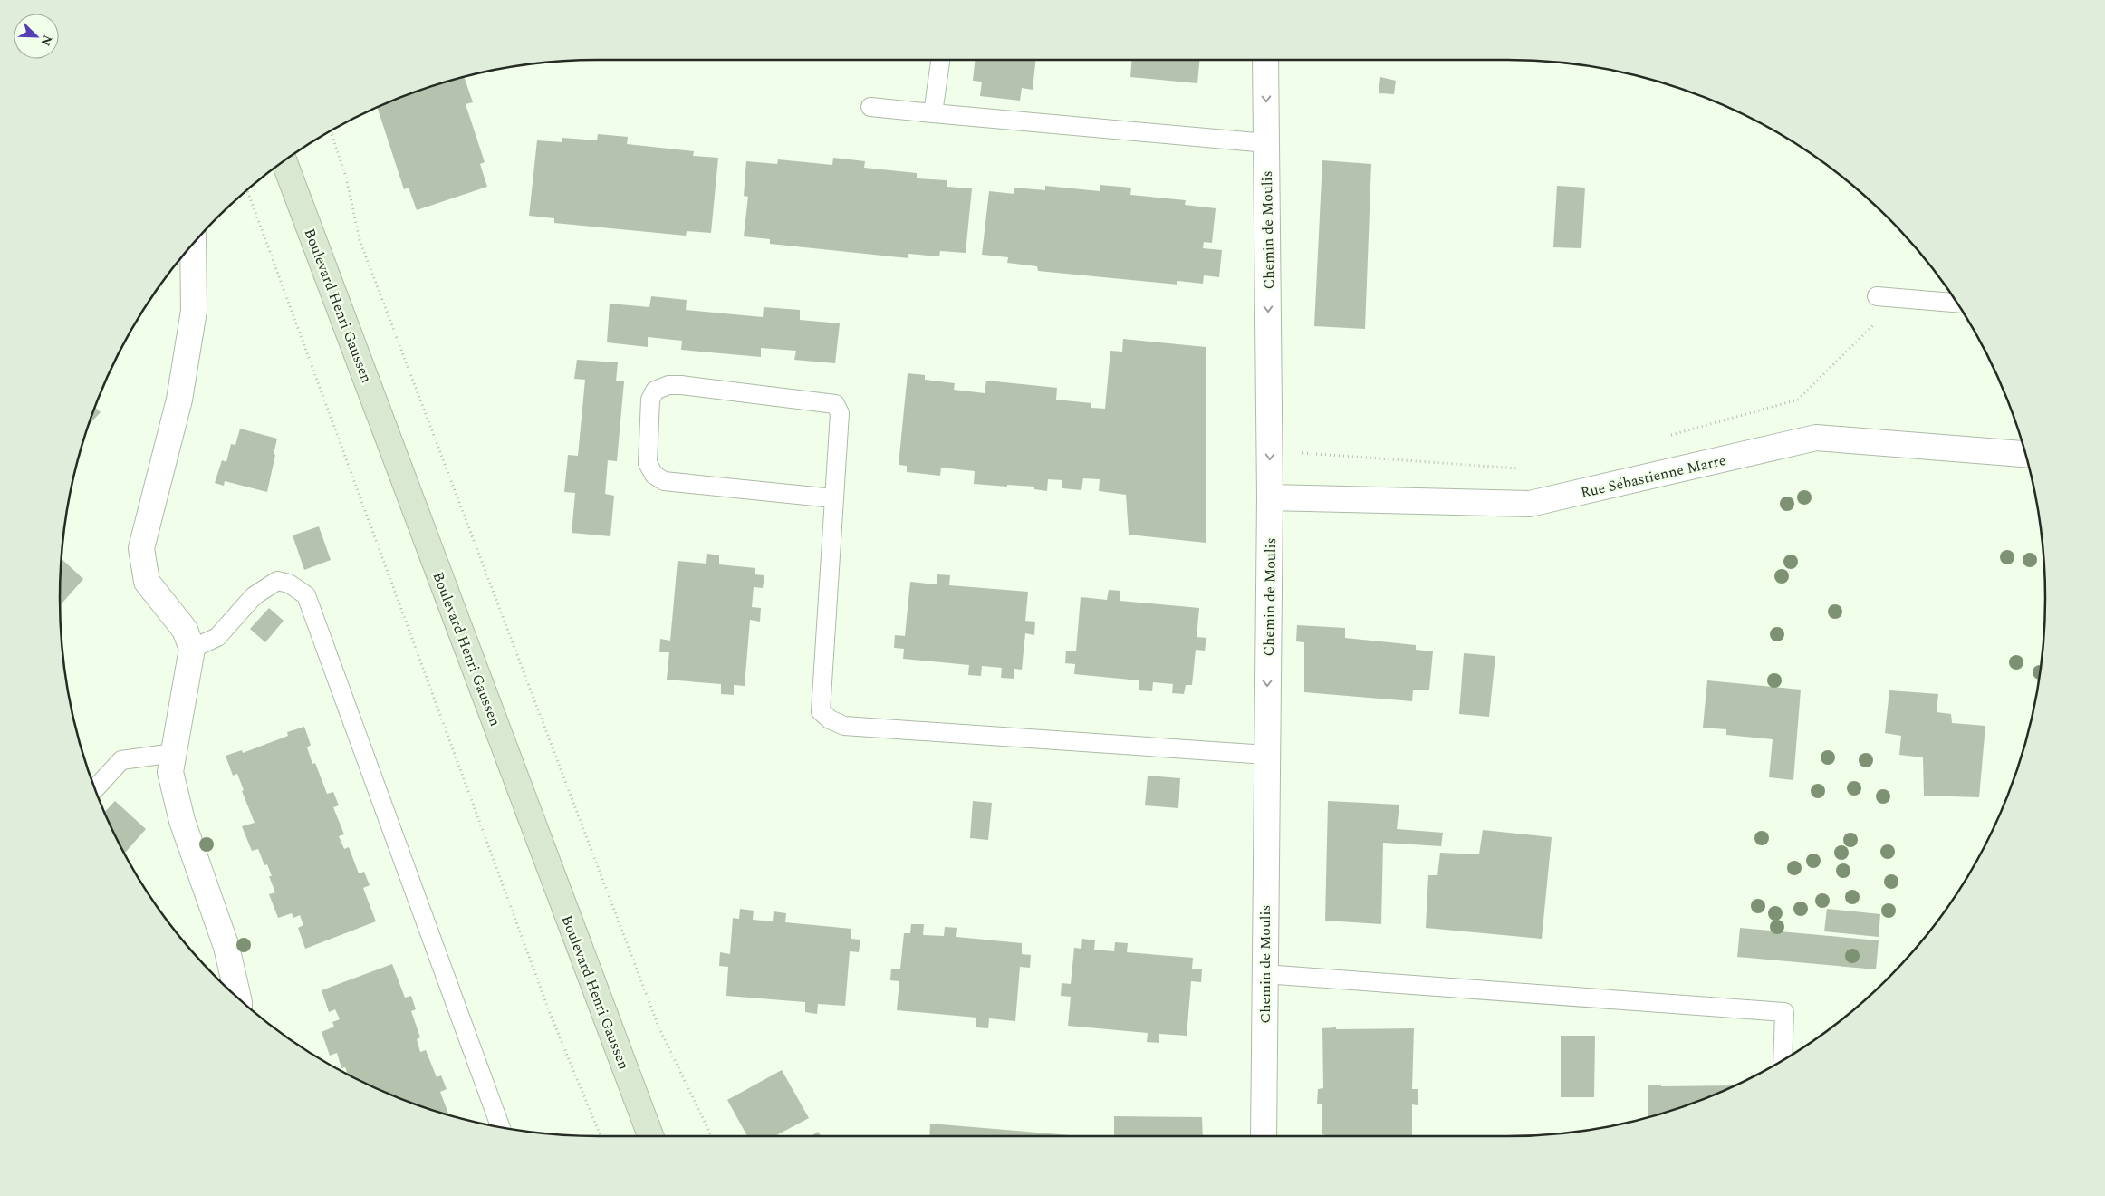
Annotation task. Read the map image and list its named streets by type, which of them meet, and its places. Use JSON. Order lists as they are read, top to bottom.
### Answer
{
  "streets": {
    "street": ["Chemin de Moulis", "Boulevard Henri Gaussen", "Rue Sébastienne Marre"]
  },
  "crossings": [
    ["Chemin de Moulis", "Rue Sébastienne Marre"]
  ],
  "one_way": ["Chemin de Moulis"],
  "north": "bottom right"
}
